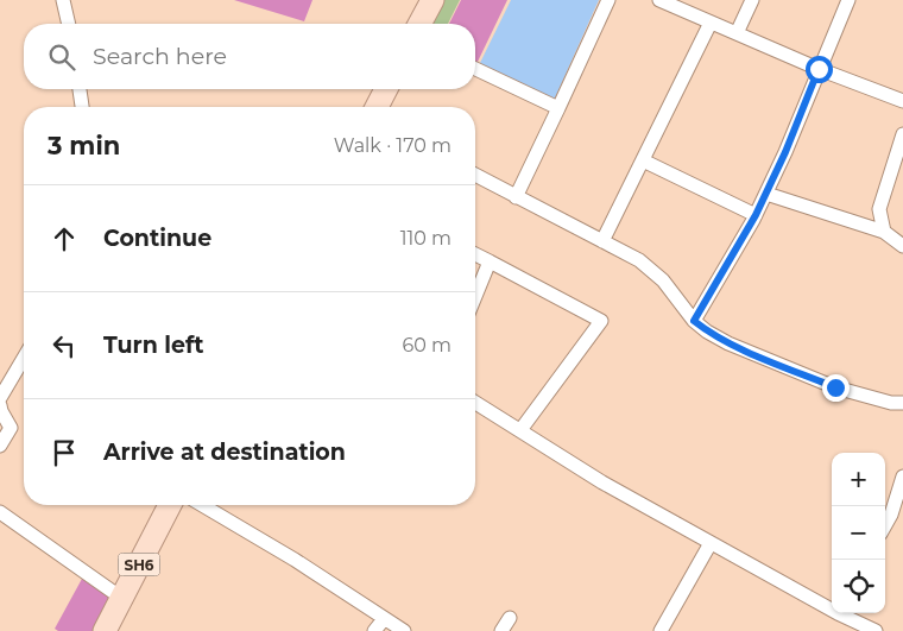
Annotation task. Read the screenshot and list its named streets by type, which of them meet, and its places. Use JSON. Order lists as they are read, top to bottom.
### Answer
{
  "streets": {
    "main road": ["SH6"]
  },
  "page": {
    "search": "Search here",
    "heading": ["3 min", "Walk · 170 m"],
    "list": [
      ["Continue", "110 m"],
      ["Turn left", "60 m"],
      "Arrive at destination"
    ],
    "map_buttons": ["+", "−"]
  }
}
